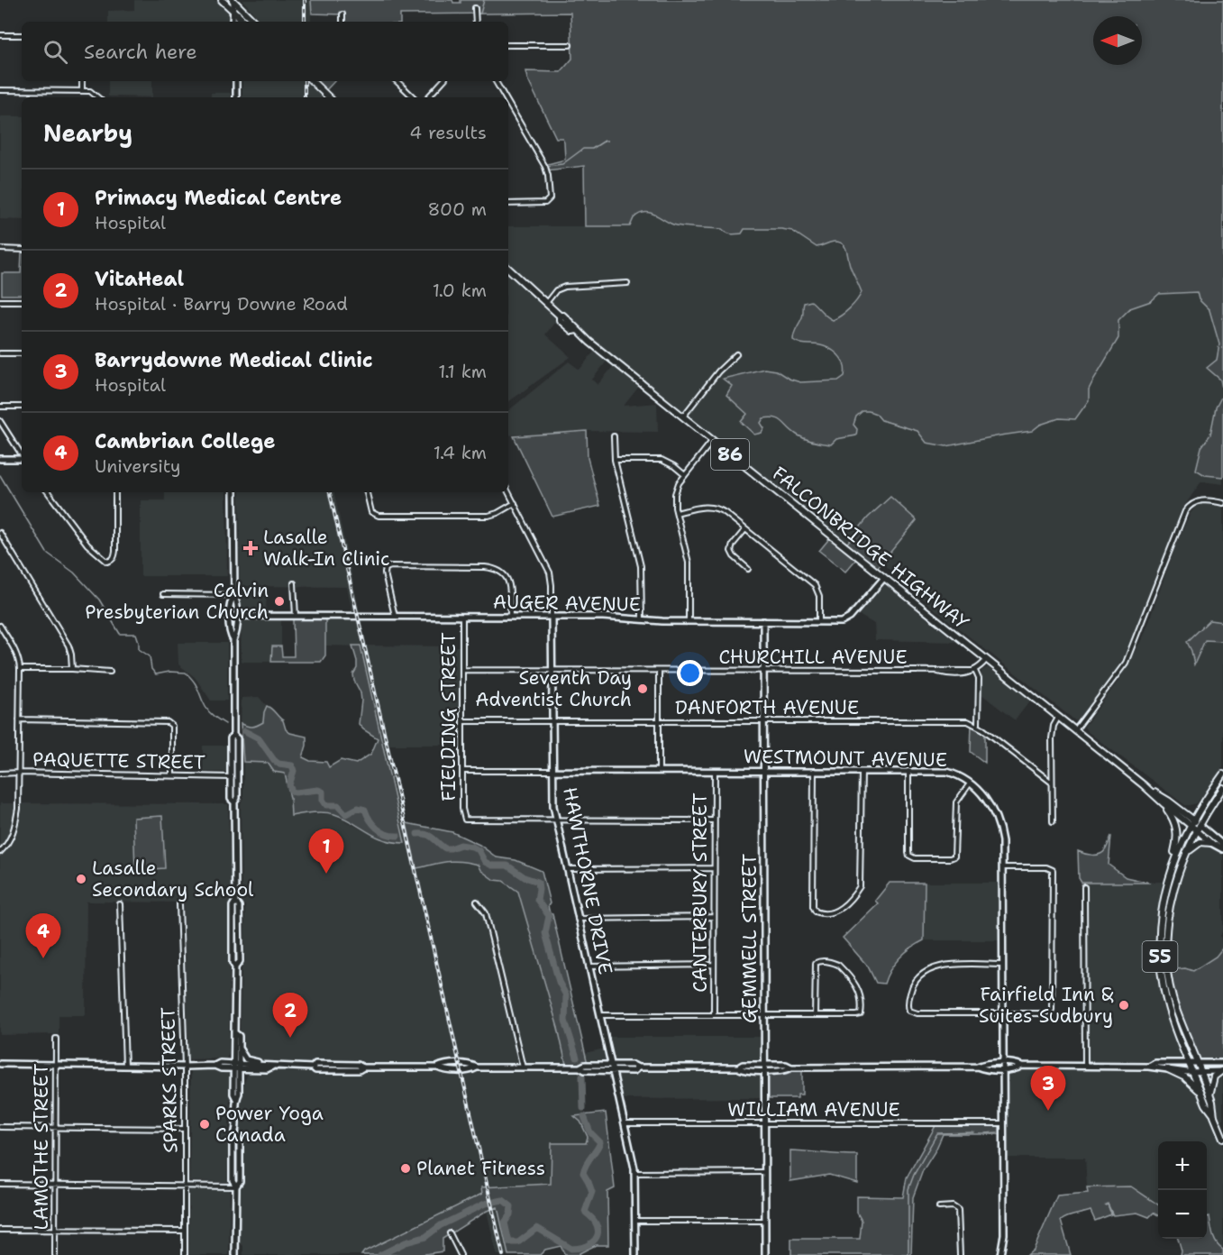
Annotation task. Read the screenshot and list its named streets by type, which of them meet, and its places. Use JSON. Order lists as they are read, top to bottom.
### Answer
{
  "streets": {
    "main road": ["86", "FALCONBRIDGE HIGHWAY", "55"],
    "street": [
      "AUGER AVENUE",
      "CHURCHILL AVENUE",
      "DANFORTH AVENUE",
      "FIELDING STREET",
      "WESTMOUNT AVENUE",
      "PAQUETTE STREET",
      "HAWTHORNE DRIVE",
      "CANTERBURY STREET",
      "GEMMELL STREET",
      "SPARKS STREET",
      "WILLIAM AVENUE",
      "LAMOTHE STREET"
    ]
  },
  "crossings": [
    ["FALCONBRIDGE HIGHWAY", "AUGER AVENUE"],
    ["FALCONBRIDGE HIGHWAY", "55"],
    ["AUGER AVENUE", "FIELDING STREET"],
    ["AUGER AVENUE", "HAWTHORNE DRIVE"],
    ["AUGER AVENUE", "GEMMELL STREET"],
    ["CHURCHILL AVENUE", "FIELDING STREET"],
    ["CHURCHILL AVENUE", "HAWTHORNE DRIVE"],
    ["CHURCHILL AVENUE", "GEMMELL STREET"],
    ["DANFORTH AVENUE", "FIELDING STREET"],
    ["DANFORTH AVENUE", "HAWTHORNE DRIVE"],
    ["DANFORTH AVENUE", "GEMMELL STREET"],
    ["FIELDING STREET", "WESTMOUNT AVENUE"],
    ["FIELDING STREET", "HAWTHORNE DRIVE"],
    ["WESTMOUNT AVENUE", "HAWTHORNE DRIVE"],
    ["WESTMOUNT AVENUE", "CANTERBURY STREET"],
    ["WESTMOUNT AVENUE", "GEMMELL STREET"],
    ["WESTMOUNT AVENUE", "WILLIAM AVENUE"],
    ["HAWTHORNE DRIVE", "WILLIAM AVENUE"],
    ["GEMMELL STREET", "WILLIAM AVENUE"]
  ],
  "places": {
    "health": ["Lasalle Walk-In Clinic"],
    "other": [
      "Calvin Presbyterian Church",
      "Seventh Day Adventist Church",
      "Lasalle Secondary School",
      "Fairfield Inn & Suites Sudbury",
      "Power Yoga Canada",
      "Planet Fitness"
    ]
  },
  "north": "left",
  "page": {
    "search": "Search here",
    "heading": ["Nearby", "4 results"],
    "list": [
      {
        "mark": "1",
        "name": "Primacy Medical Centre",
        "note": "Hospital",
        "value": "800 m"
      },
      {
        "mark": "2",
        "name": "VitaHeal",
        "note": "Hospital · Barry Downe Road",
        "value": "1.0 km"
      },
      {
        "mark": "3",
        "name": "Barrydowne Medical Clinic",
        "note": "Hospital",
        "value": "1.1 km"
      },
      {
        "mark": "4",
        "name": "Cambrian College",
        "note": "University",
        "value": "1.4 km"
      }
    ],
    "pins": [
      "1",
      "4",
      "2",
      "3"
    ],
    "map_buttons": ["+", "−"]
  }
}
